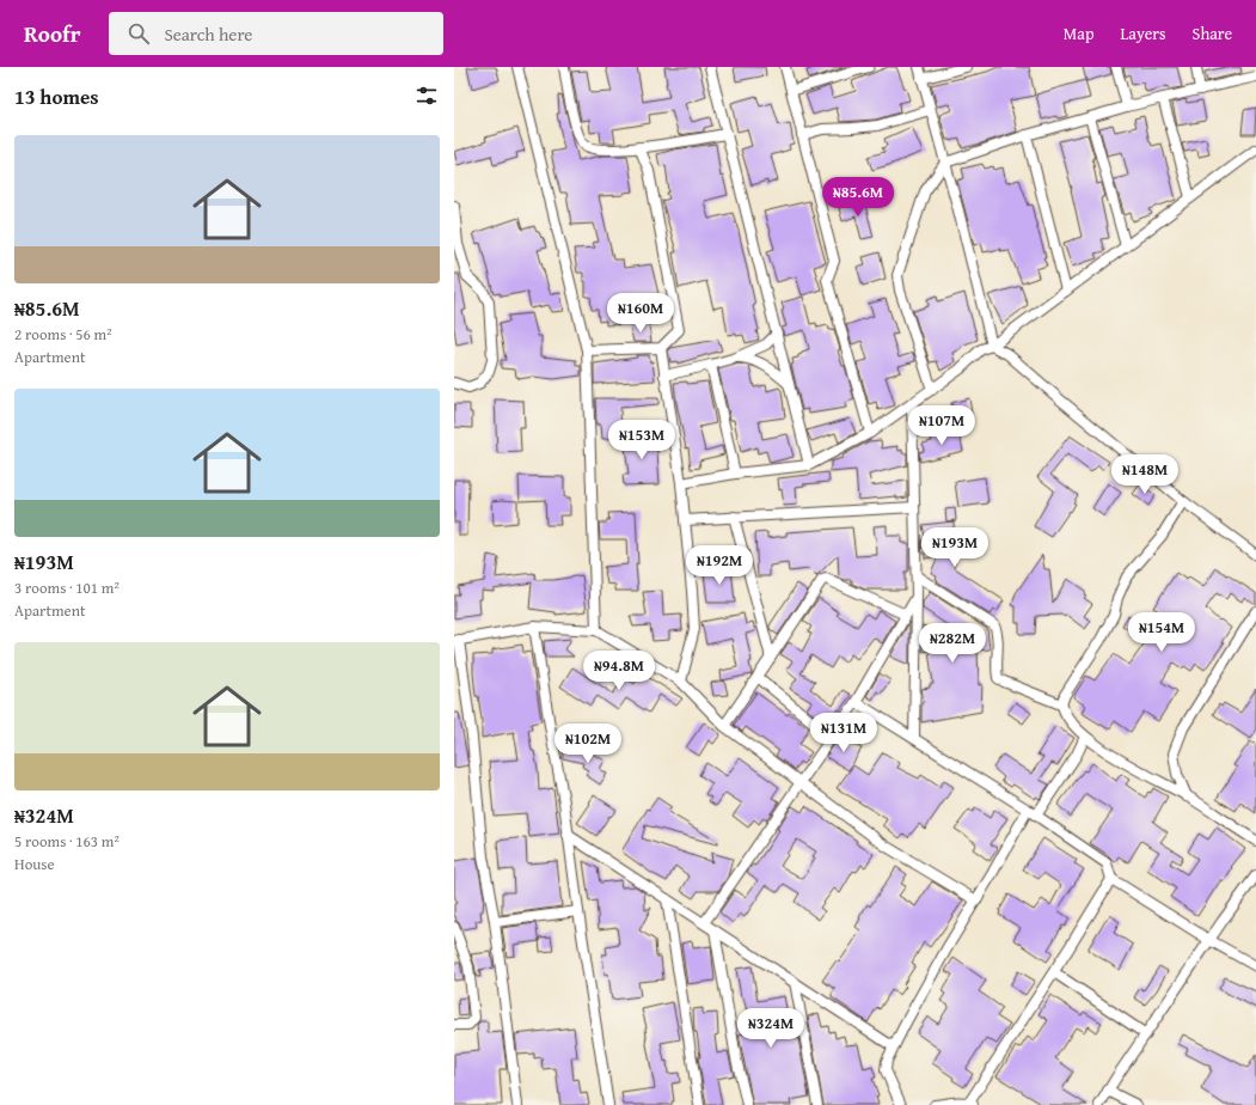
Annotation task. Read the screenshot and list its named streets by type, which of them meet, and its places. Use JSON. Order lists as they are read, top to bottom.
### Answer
{
  "page": {
    "header": "Roofr",
    "search": "Search here",
    "nav": ["Map", "Layers", "Share"],
    "heading": "13 homes",
    "list": [
      {
        "name": "₦85.6M",
        "note": "2 rooms · 56 m² · Apartment"
      },
      {
        "name": "₦193M",
        "note": "3 rooms · 101 m² · Apartment"
      },
      {
        "name": "₦324M",
        "note": "5 rooms · 163 m² · House"
      }
    ],
    "price": [
      "₦85.6M",
      "₦160M",
      "₦107M",
      "₦153M",
      "₦148M",
      "₦193M",
      "₦192M",
      "₦154M",
      "₦282M",
      "₦94.8M",
      "₦131M",
      "₦102M",
      "₦324M"
    ]
  }
}
